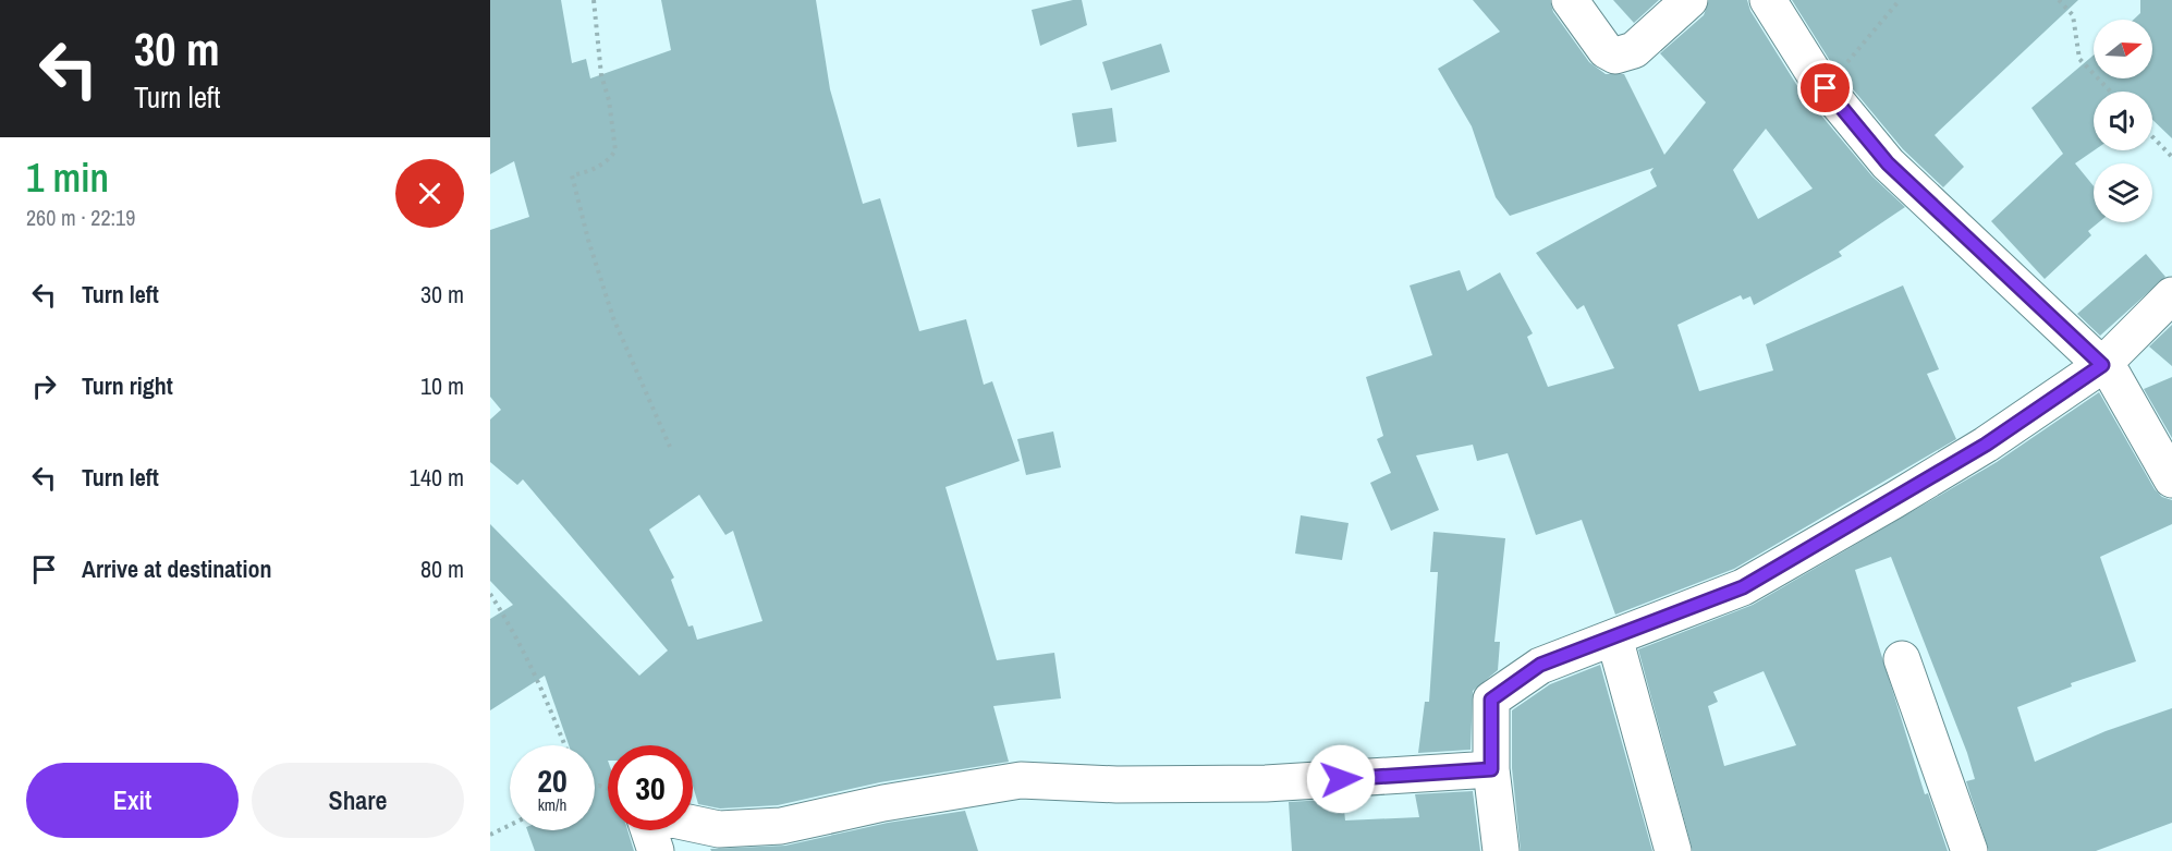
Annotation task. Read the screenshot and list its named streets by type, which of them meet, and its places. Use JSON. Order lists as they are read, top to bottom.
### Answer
{
  "north": "right",
  "page": {
    "turn": ["30 m", "Turn left"],
    "heading": ["1 min", "260 m · 22:19"],
    "list": [
      {
        "name": "Turn left",
        "value": "30 m"
      },
      {
        "name": "Turn right",
        "value": "10 m"
      },
      {
        "name": "Turn left",
        "value": "140 m"
      },
      {
        "name": "Arrive at destination",
        "value": "80 m"
      }
    ],
    "speed": "20 km/h",
    "limit": "30",
    "buttons": ["Exit", "Share"]
  }
}
